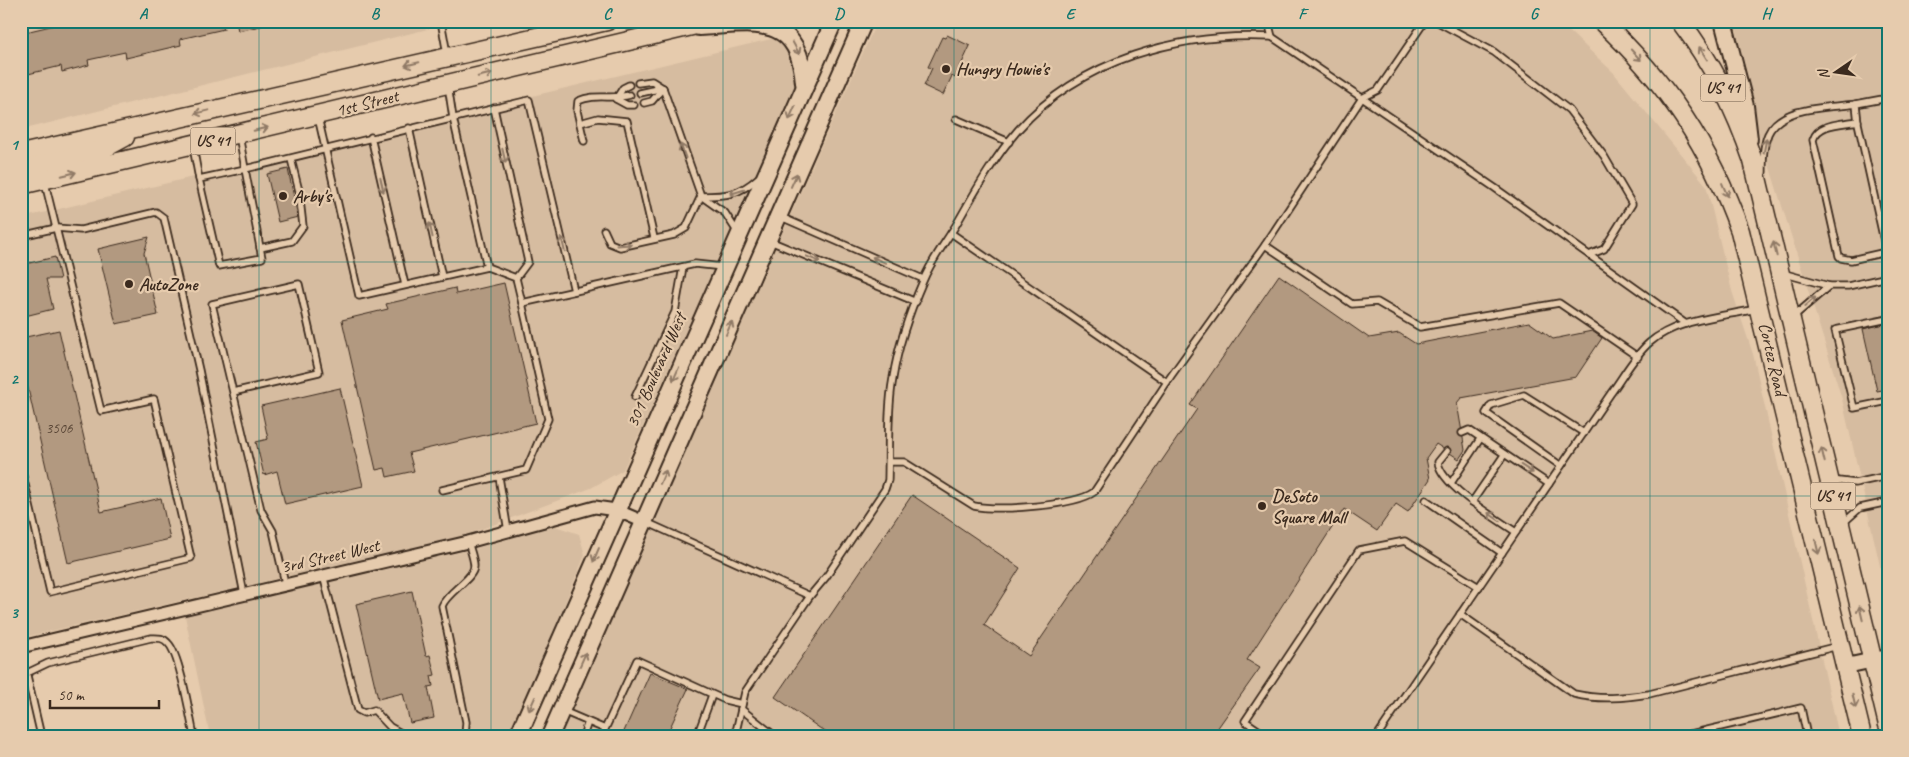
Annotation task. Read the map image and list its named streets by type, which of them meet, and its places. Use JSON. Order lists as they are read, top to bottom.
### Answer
{
  "streets": {
    "main road": [
      "US 41",
      "1st Street",
      "Cortez Road",
      "301 Boulevard West"
    ],
    "street": ["3rd Street West"]
  },
  "crossings": [
    ["301 Boulevard West", "3rd Street West"]
  ],
  "places": [
    "Hungry Howie's",
    "Arby's",
    "AutoZone",
    "DeSoto Square Mall"
  ],
  "house_numbers": ["3506"],
  "scale_bar": "50 m",
  "north": "left",
  "grid": {
    "columns": [
      "A",
      "B",
      "C",
      "D",
      "E",
      "F",
      "G",
      "H"
    ],
    "rows": ["1", "2", "3"]
  }
}
